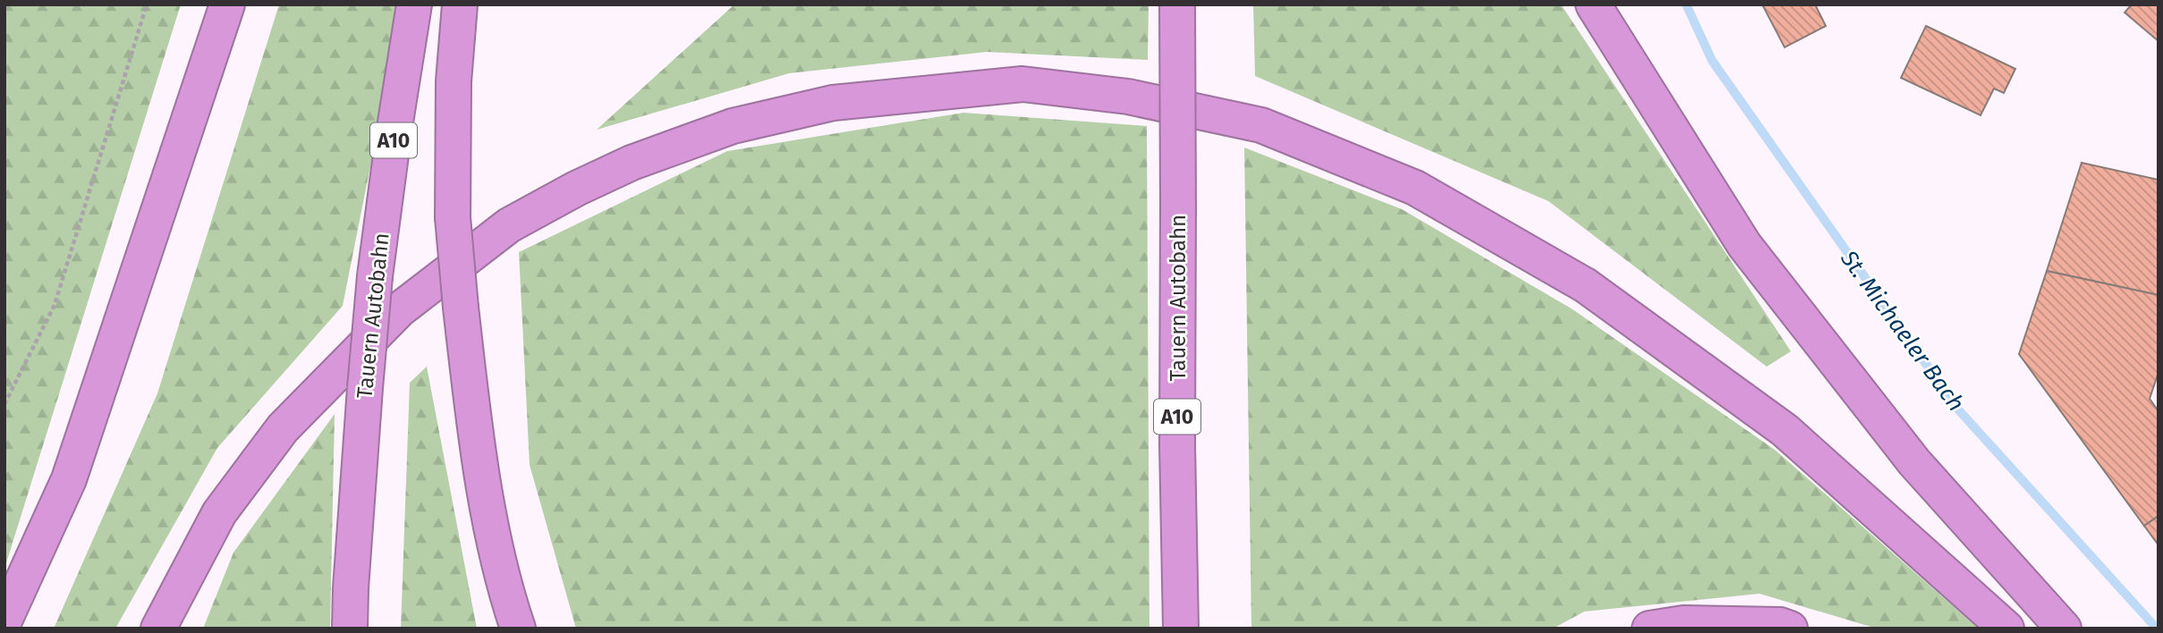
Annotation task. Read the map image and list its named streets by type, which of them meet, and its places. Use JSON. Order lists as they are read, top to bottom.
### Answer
{
  "streets": {
    "highway": ["A10", "Tauern Autobahn"]
  },
  "water": ["St. Michaeler Bach"]
}
